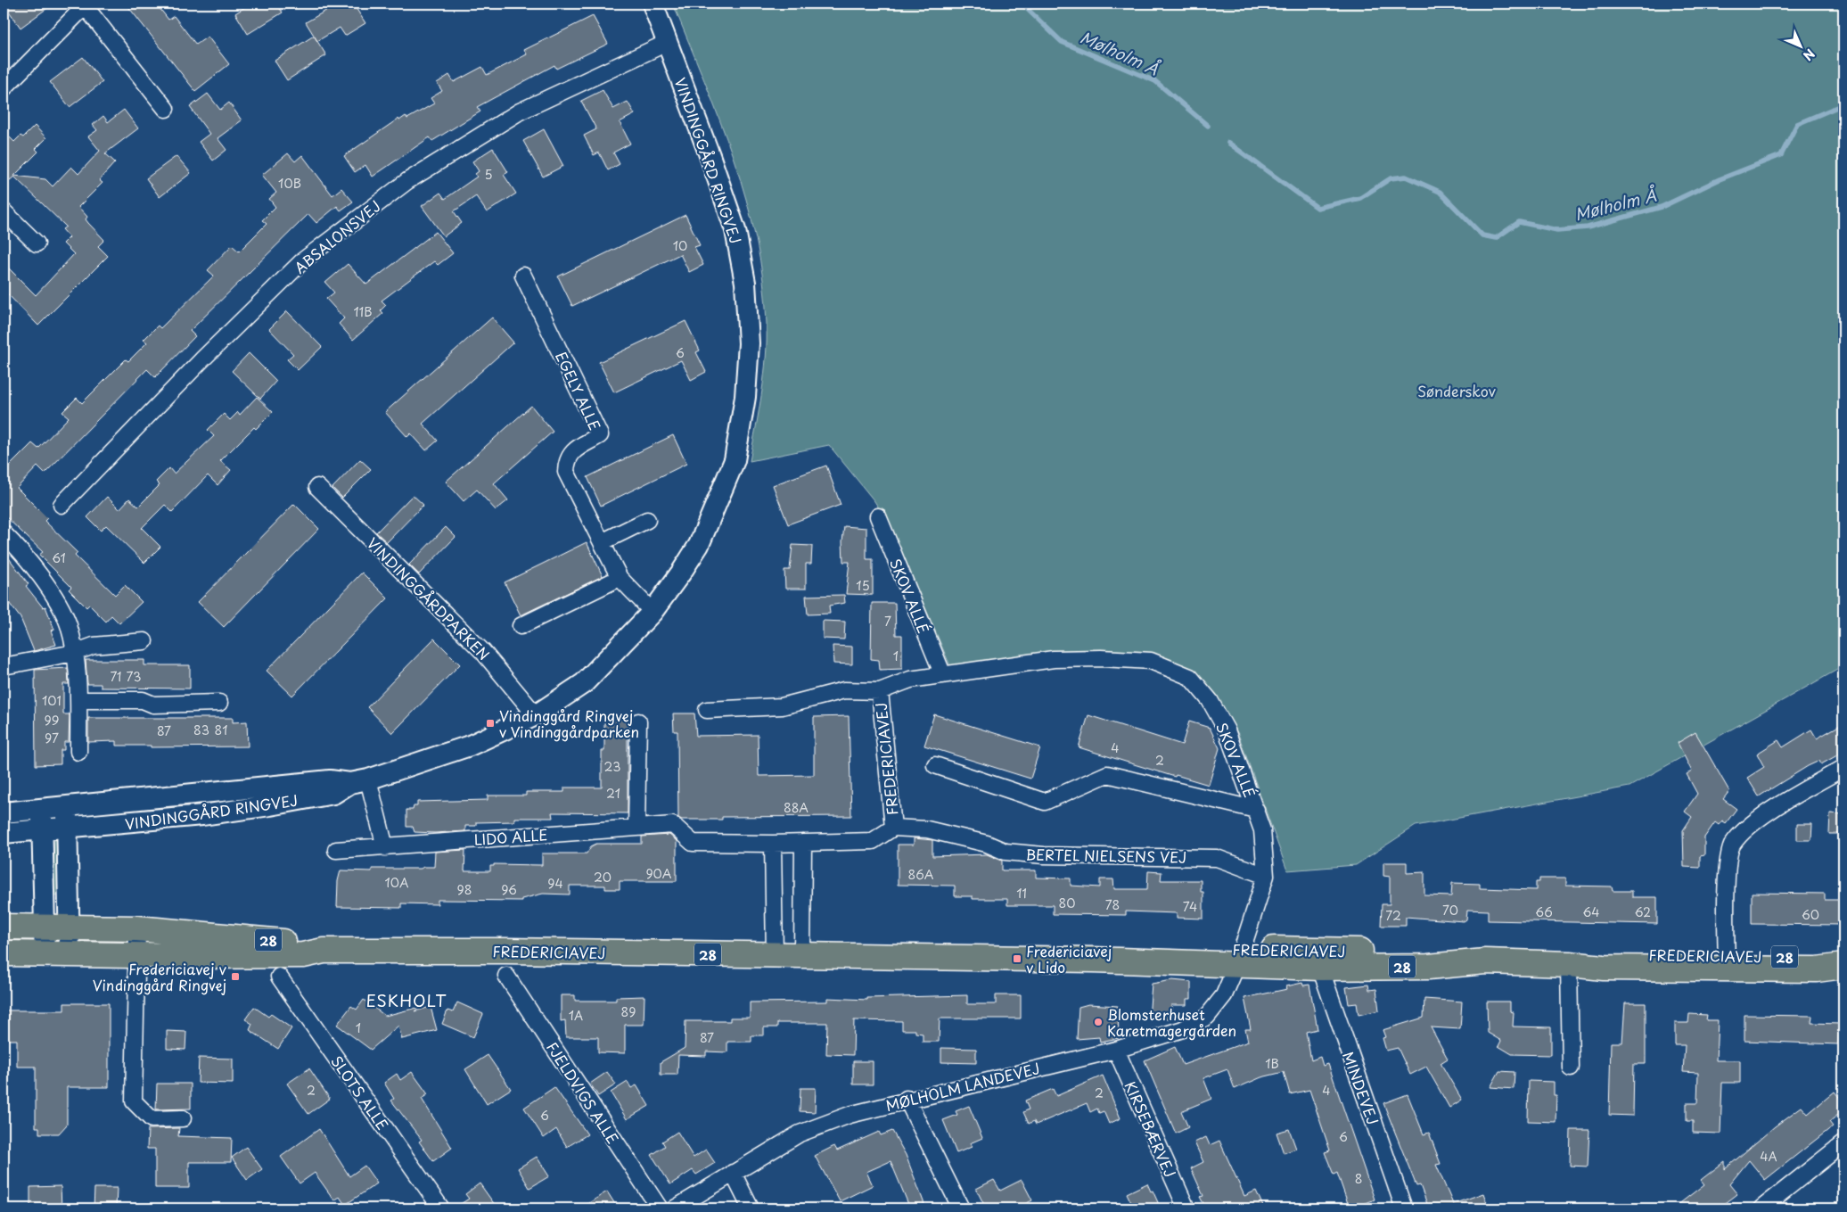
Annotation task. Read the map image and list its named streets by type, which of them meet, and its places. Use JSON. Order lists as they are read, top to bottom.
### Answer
{
  "streets": {
    "main road": ["FREDERICIAVEJ", "28"],
    "street": [
      "VINDINGGÅRD RINGVEJ",
      "ABSALONSVEJ",
      "EGELY ALLE",
      "SKOV ALLÉ",
      "VINDINGGÅRDPARKEN",
      "LIDO ALLE",
      "BERTEL NIELSENS VEJ",
      "MØLHOLM LANDEVEJ",
      "MINDEVEJ",
      "SLOTS ALLE",
      "FJELDVIGS ALLE",
      "KIRSEBÆRVEJ"
    ]
  },
  "crossings": [
    ["VINDINGGÅRD RINGVEJ", "ABSALONSVEJ"],
    ["VINDINGGÅRD RINGVEJ", "EGELY ALLE"],
    ["VINDINGGÅRD RINGVEJ", "VINDINGGÅRDPARKEN"],
    ["SKOV ALLÉ", "FREDERICIAVEJ"],
    ["SKOV ALLÉ", "BERTEL NIELSENS VEJ"],
    ["SKOV ALLÉ", "MØLHOLM LANDEVEJ"],
    ["FREDERICIAVEJ", "LIDO ALLE"],
    ["FREDERICIAVEJ", "BERTEL NIELSENS VEJ"],
    ["FREDERICIAVEJ", "MØLHOLM LANDEVEJ"],
    ["FREDERICIAVEJ", "MINDEVEJ"],
    ["MØLHOLM LANDEVEJ", "KIRSEBÆRVEJ"]
  ],
  "districts": ["ESKHOLT"],
  "water": ["Mølholm Å"],
  "parks": ["Sønderskov"],
  "places": {
    "transit": ["Vindinggård Ringvej v Vindinggårdparken", "Fredericiavej v Lido", "Fredericiavej v Vindinggård Ringvej"],
    "other": ["Blomsterhuset Karetmagergården"]
  },
  "house_numbers": [
    "5",
    "10B",
    "10",
    "11B",
    "6",
    "61",
    "15",
    "7",
    "1",
    "71",
    "73",
    "101",
    "99",
    "83",
    "81",
    "87",
    "97",
    "4",
    "2",
    "23",
    "21",
    "88A",
    "90A",
    "86A",
    "20",
    "10A",
    "94",
    "98",
    "96",
    "11",
    "80",
    "78",
    "74",
    "70",
    "66",
    "64",
    "62",
    "60",
    "72",
    "89",
    "1A",
    "1",
    "87",
    "1B",
    "2",
    "4",
    "2",
    "6",
    "6",
    "4A",
    "8"
  ],
  "north": "bottom right"
}
